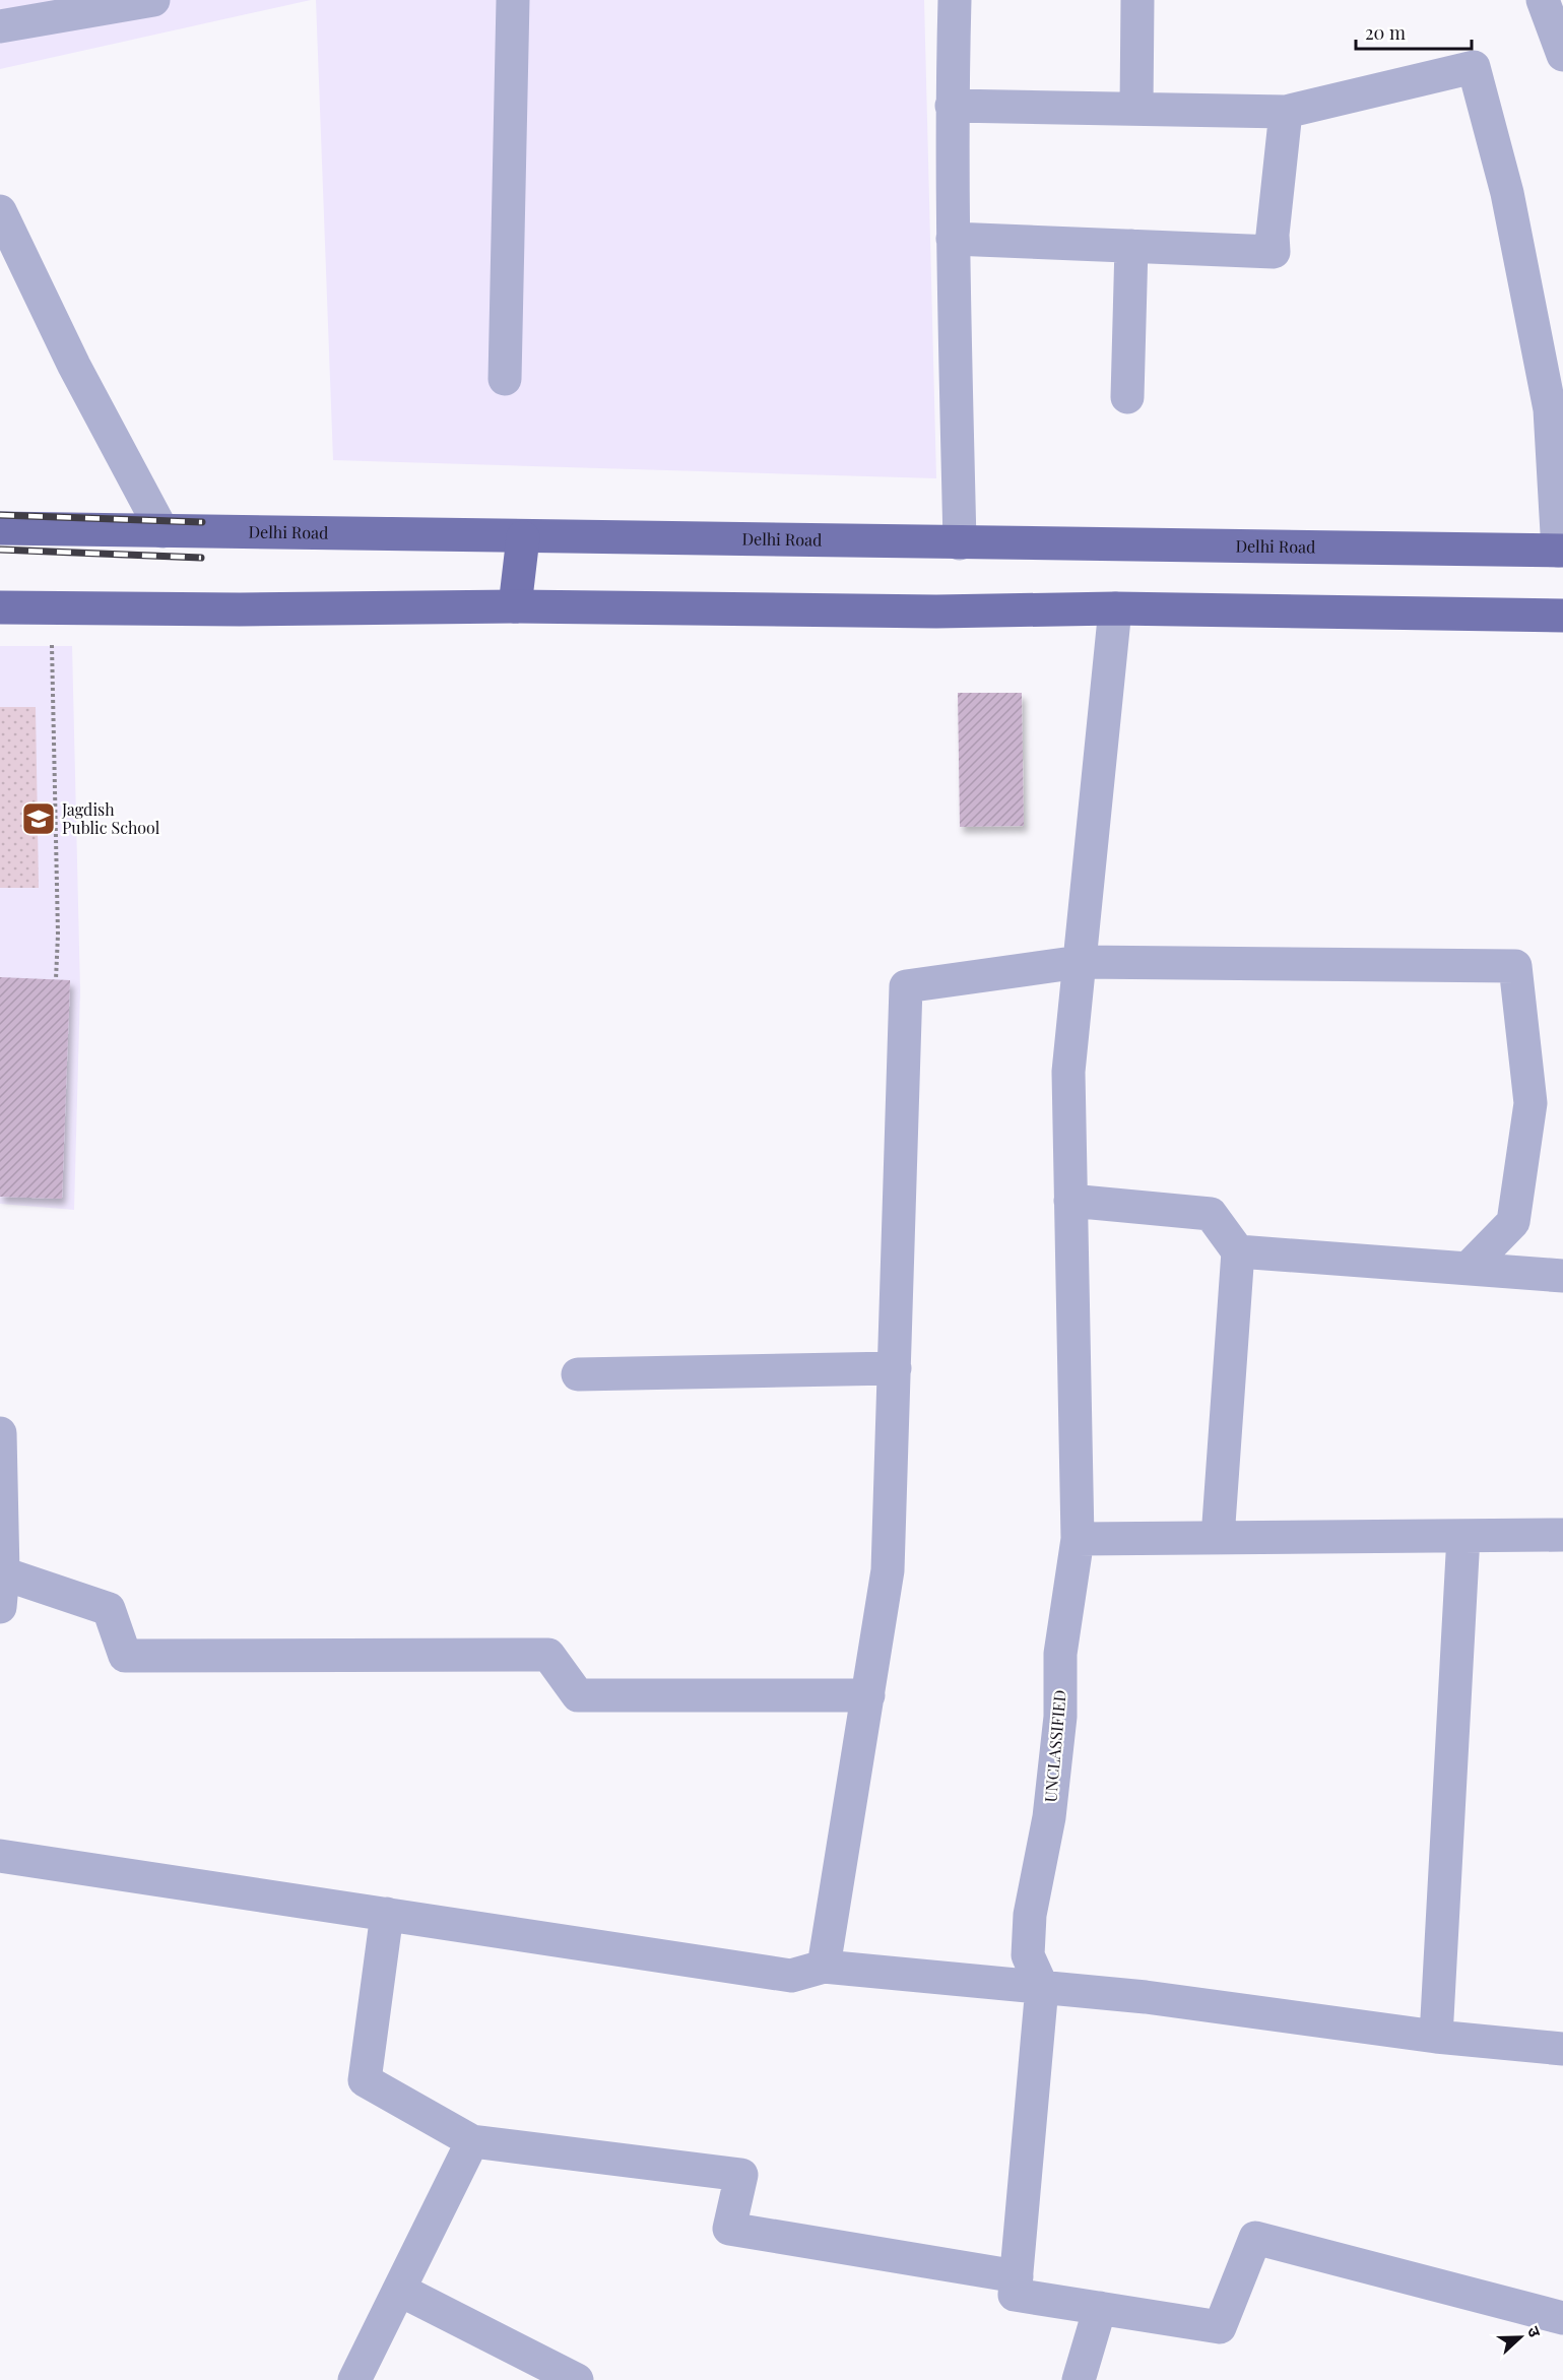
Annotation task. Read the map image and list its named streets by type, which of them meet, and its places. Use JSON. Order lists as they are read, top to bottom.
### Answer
{
  "streets": {
    "main road": ["Delhi Road"],
    "street": ["UNCLASSIFIED"]
  },
  "places": {
    "school or university": ["Jagdish Public School"]
  },
  "scale_bar": "20 m",
  "north": "right"
}
